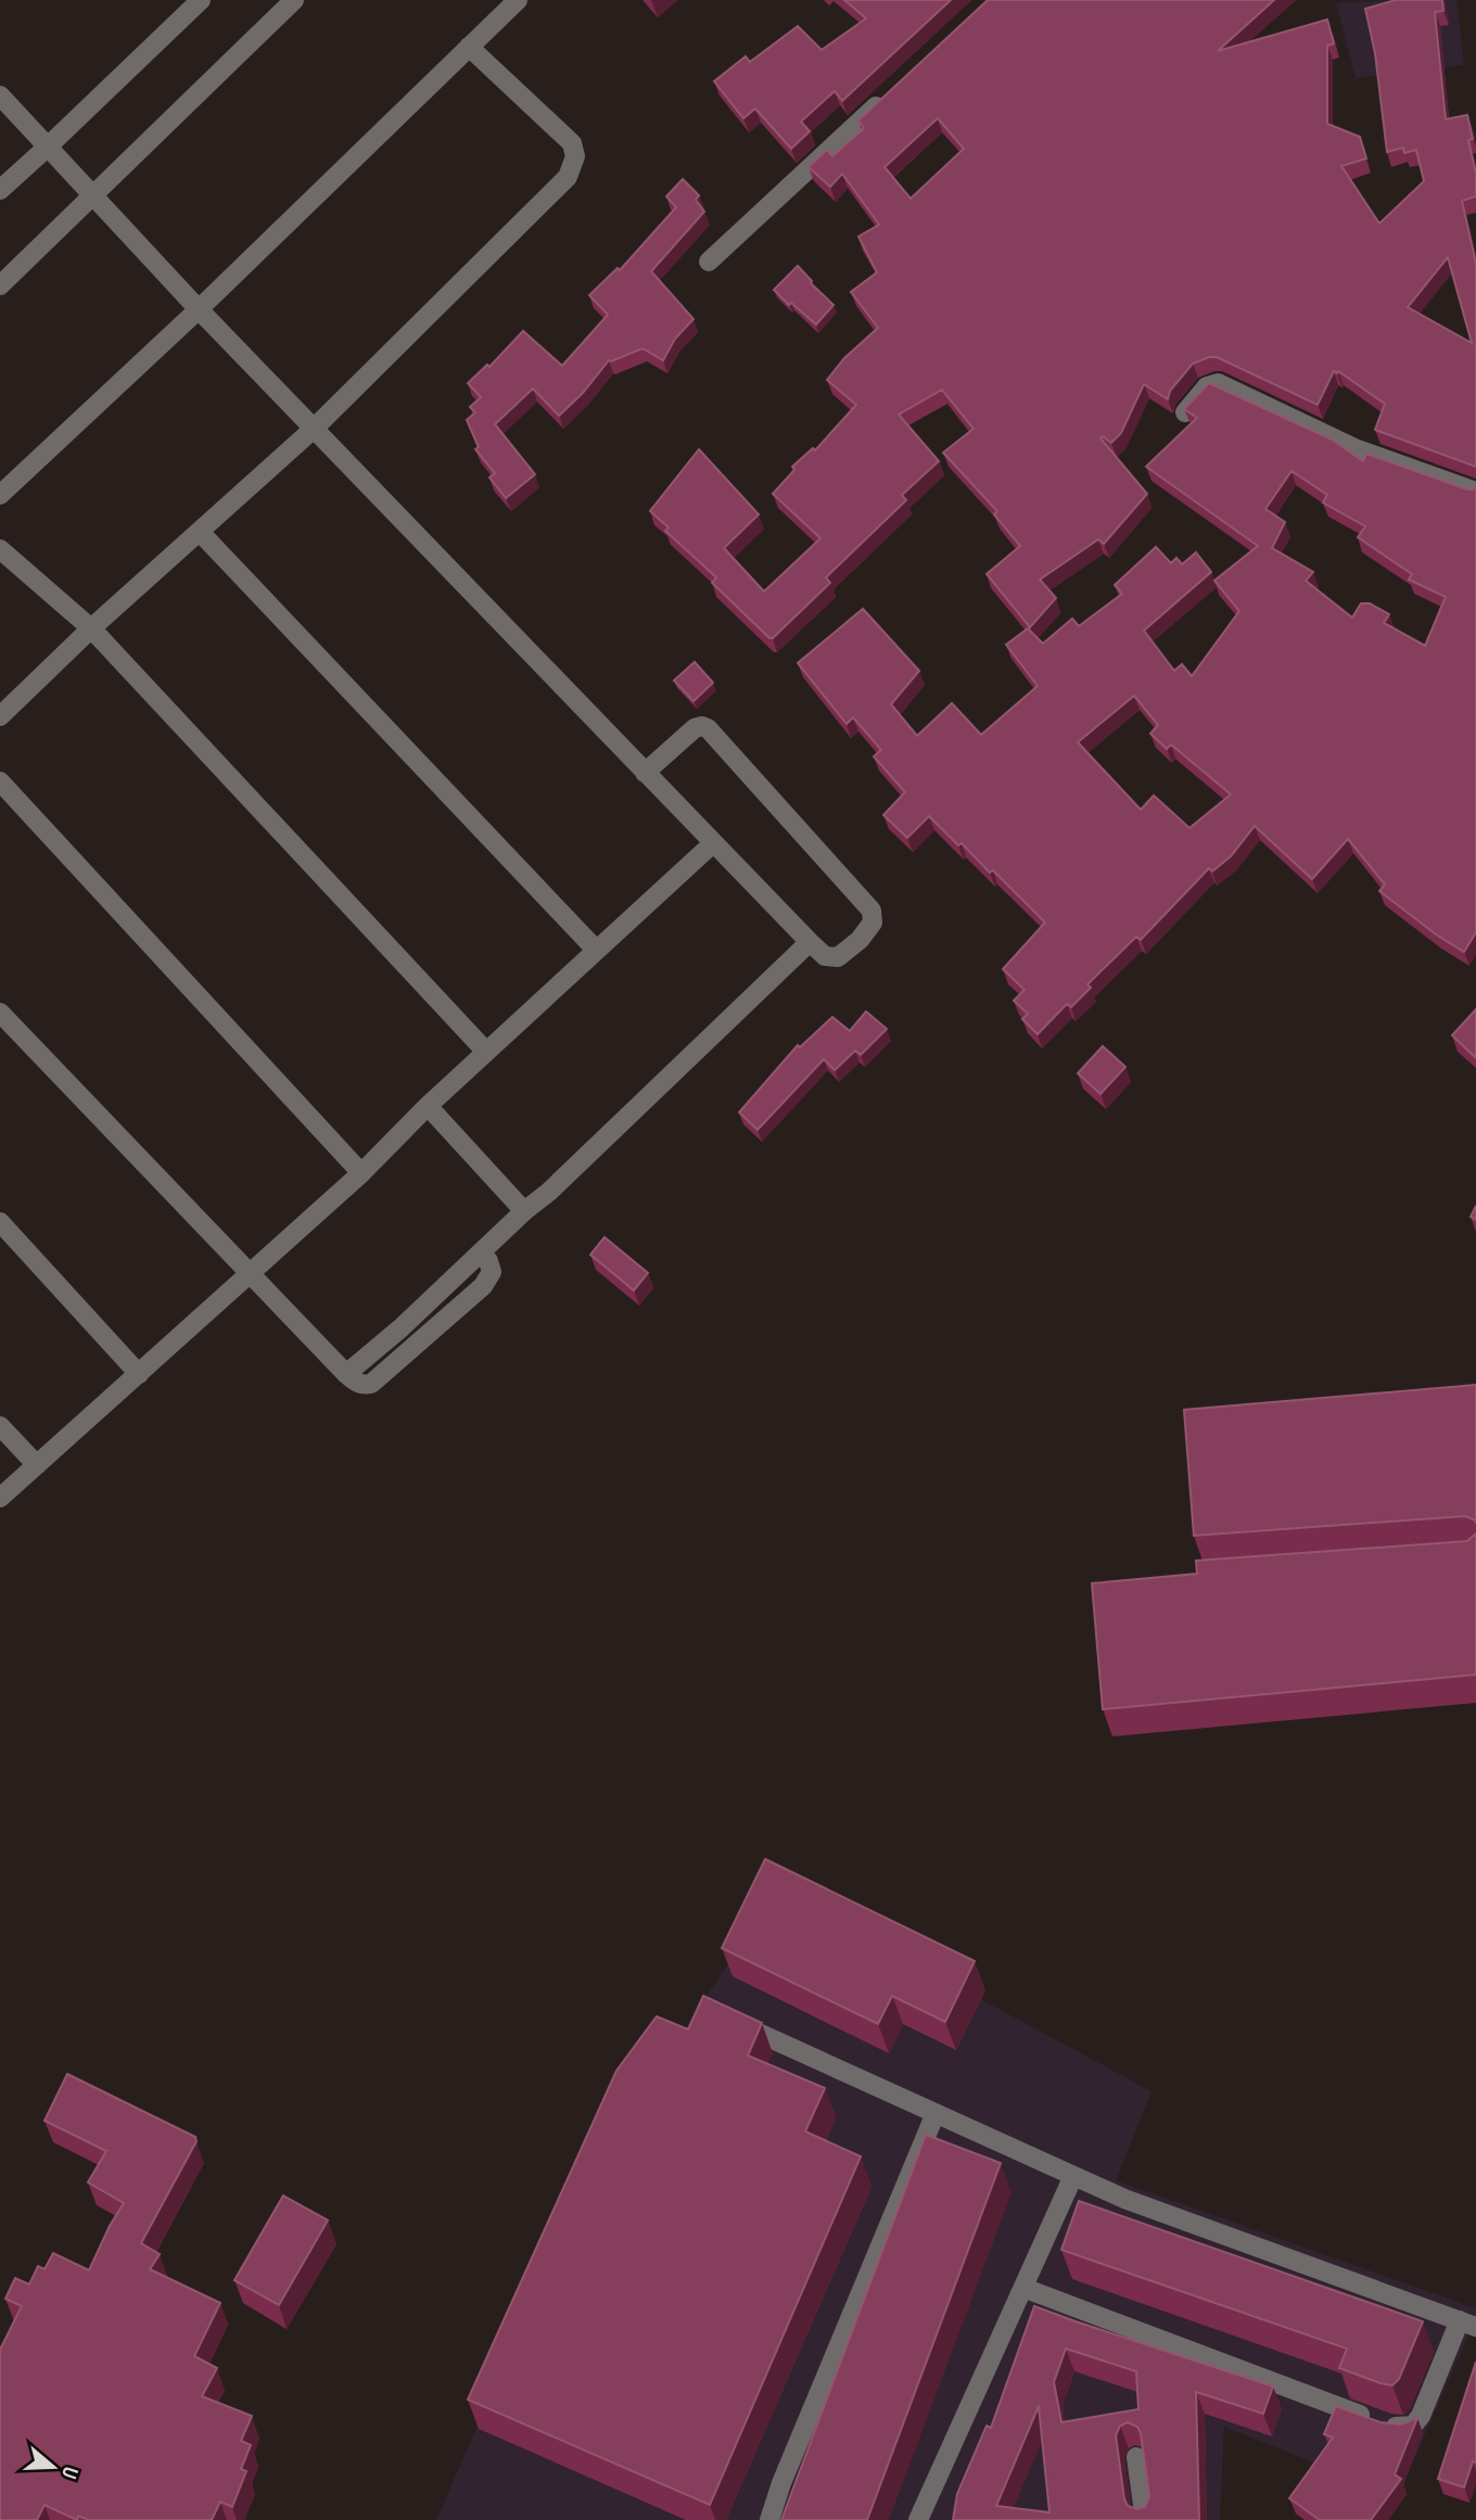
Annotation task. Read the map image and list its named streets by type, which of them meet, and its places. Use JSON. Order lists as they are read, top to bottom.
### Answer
{
  "north": "right"
}
